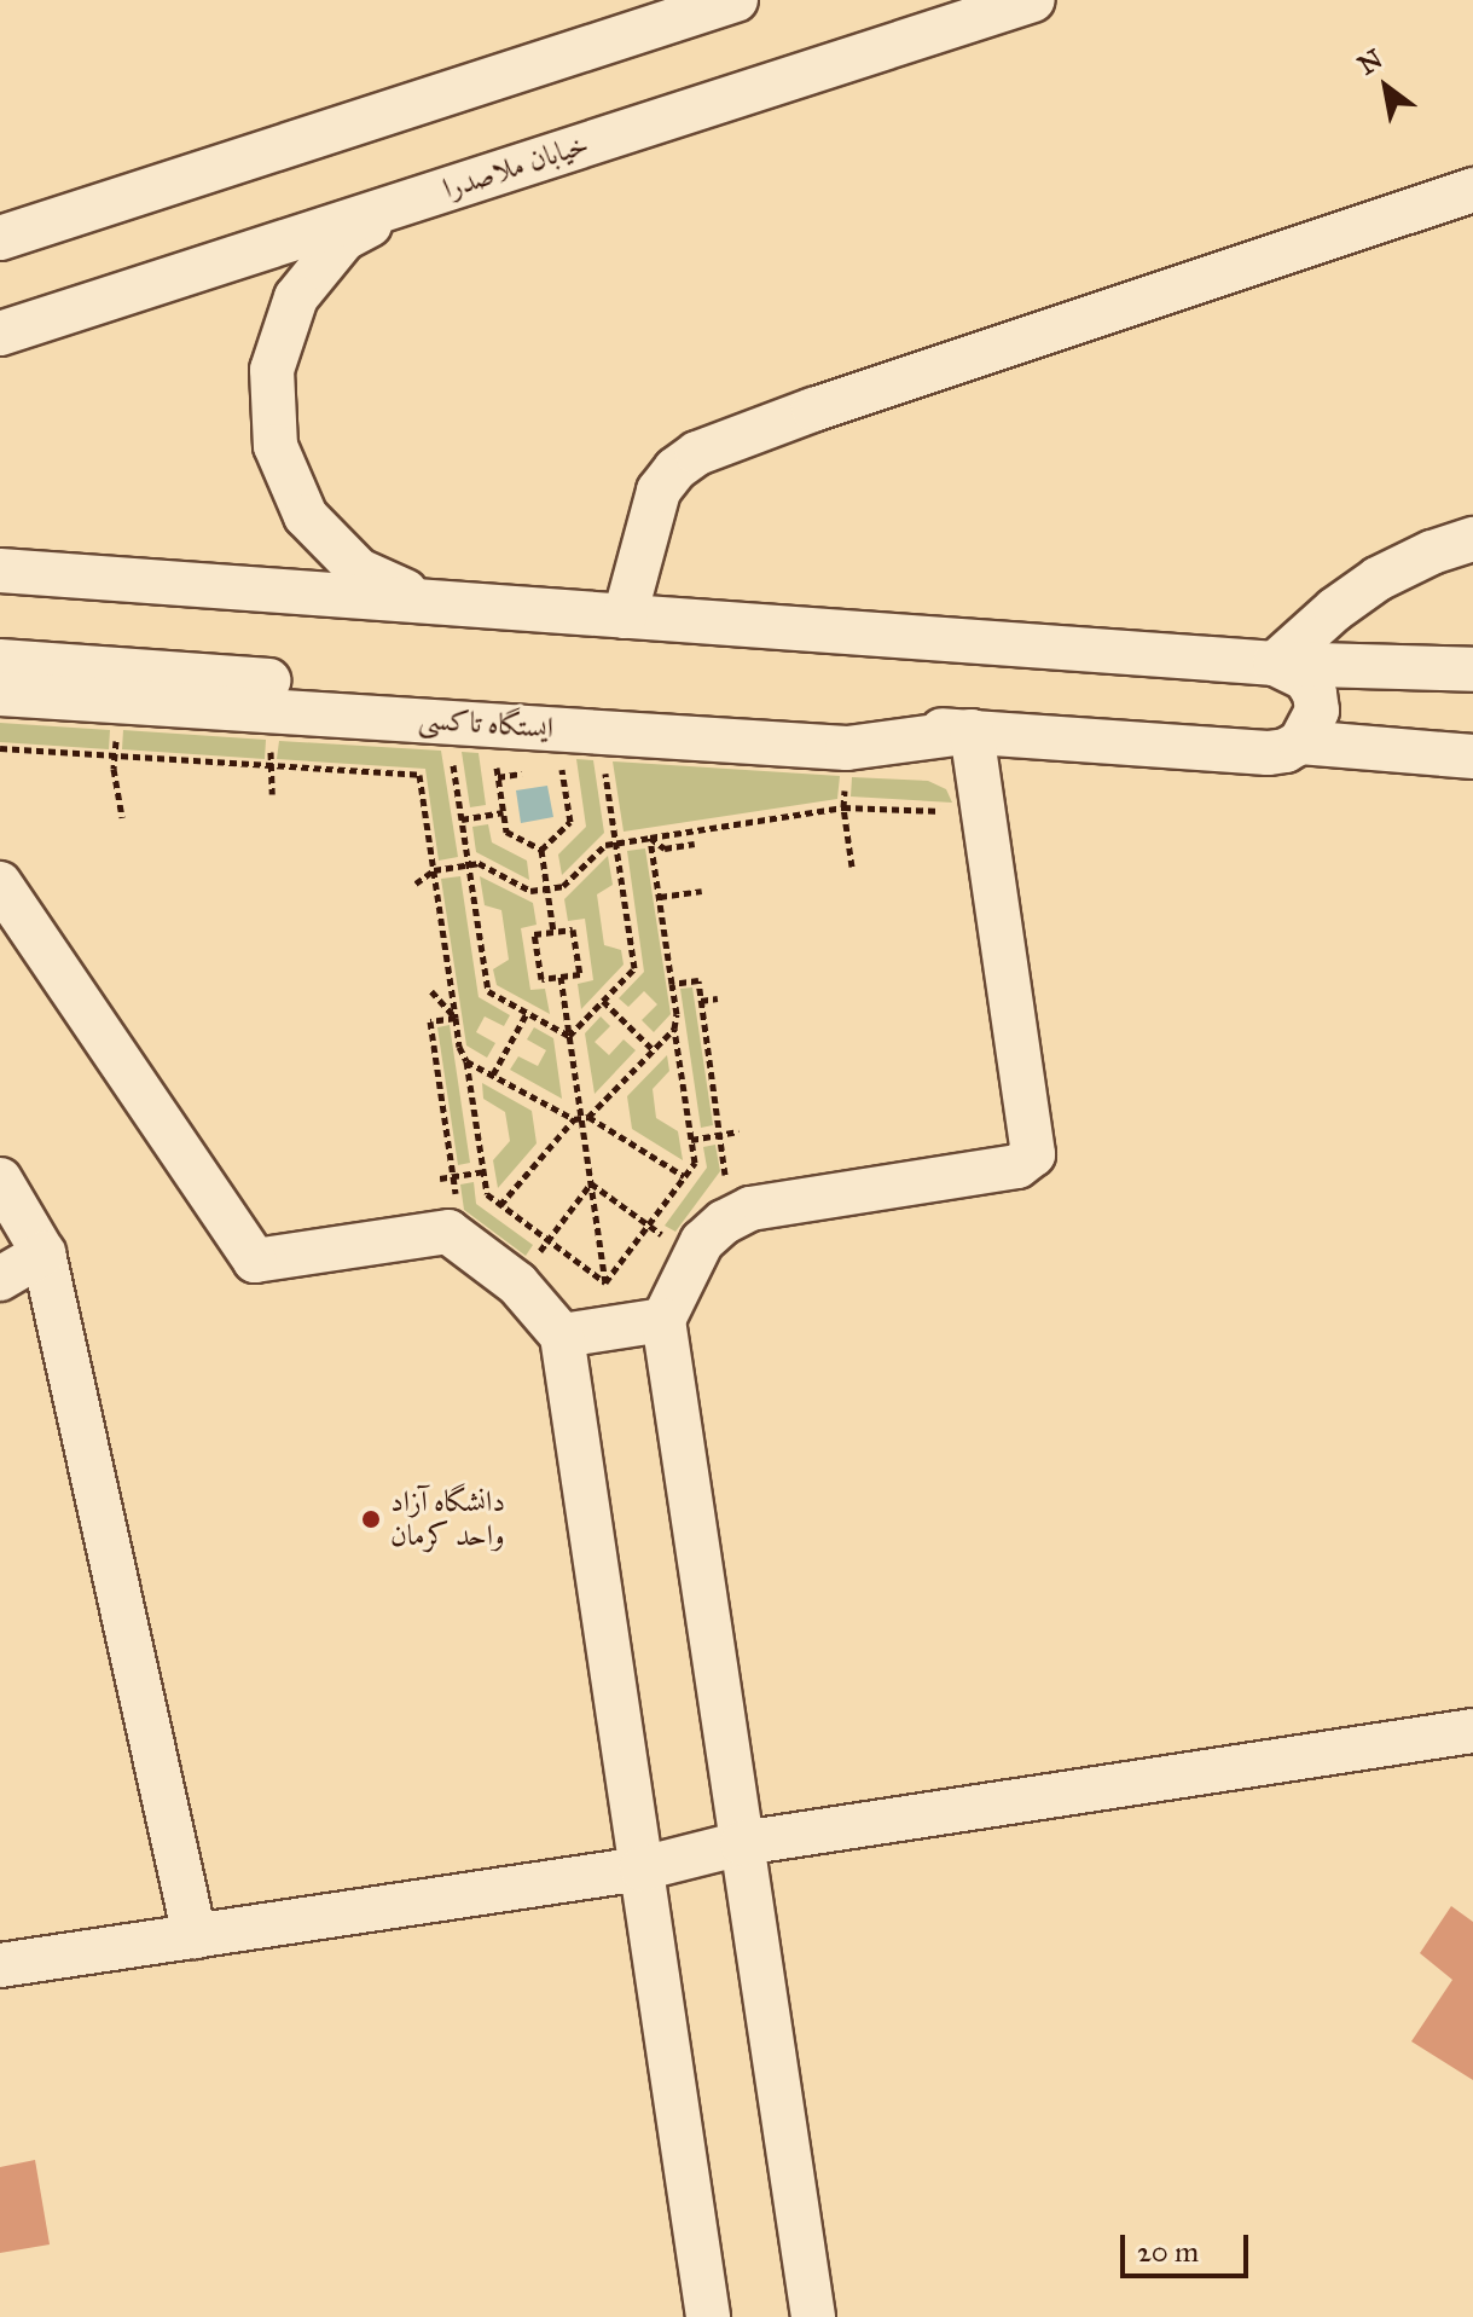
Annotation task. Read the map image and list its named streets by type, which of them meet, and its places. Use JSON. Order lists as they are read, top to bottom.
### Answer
{
  "streets": {
    "street": ["خیابان ملاصدرا", "ایستگاه تاکسی"]
  },
  "places": ["دانشگاه آزاد واحد کرمان"],
  "scale_bar": "20 m",
  "north": "top left"
}
